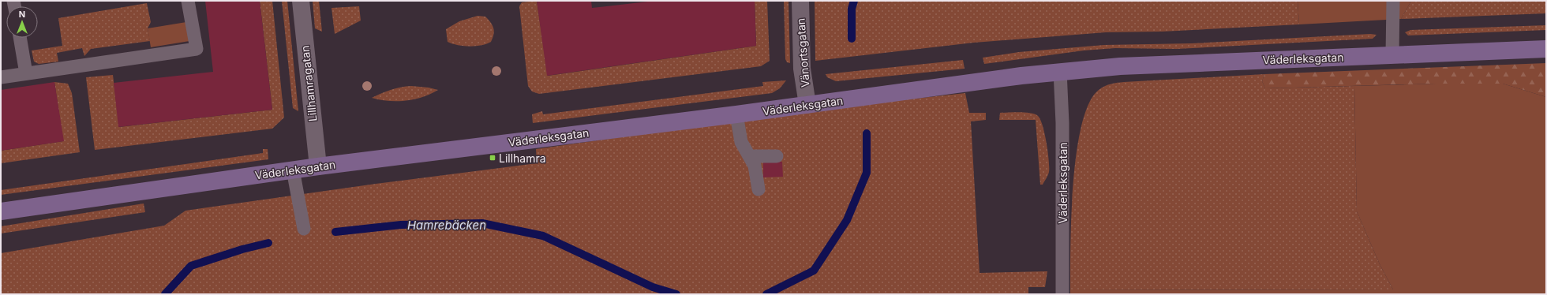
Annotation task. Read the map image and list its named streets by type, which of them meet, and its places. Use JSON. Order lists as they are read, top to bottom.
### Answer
{
  "streets": {
    "street": ["Vänortsgatan", "Väderleksgatan", "Lillhamragatan"]
  },
  "crossings": [
    ["Vänortsgatan", "Väderleksgatan"],
    ["Väderleksgatan", "Lillhamragatan"]
  ],
  "water": ["Hamrebäcken"],
  "places": {
    "transit": ["Lillhamra"]
  },
  "north": "top"
}
